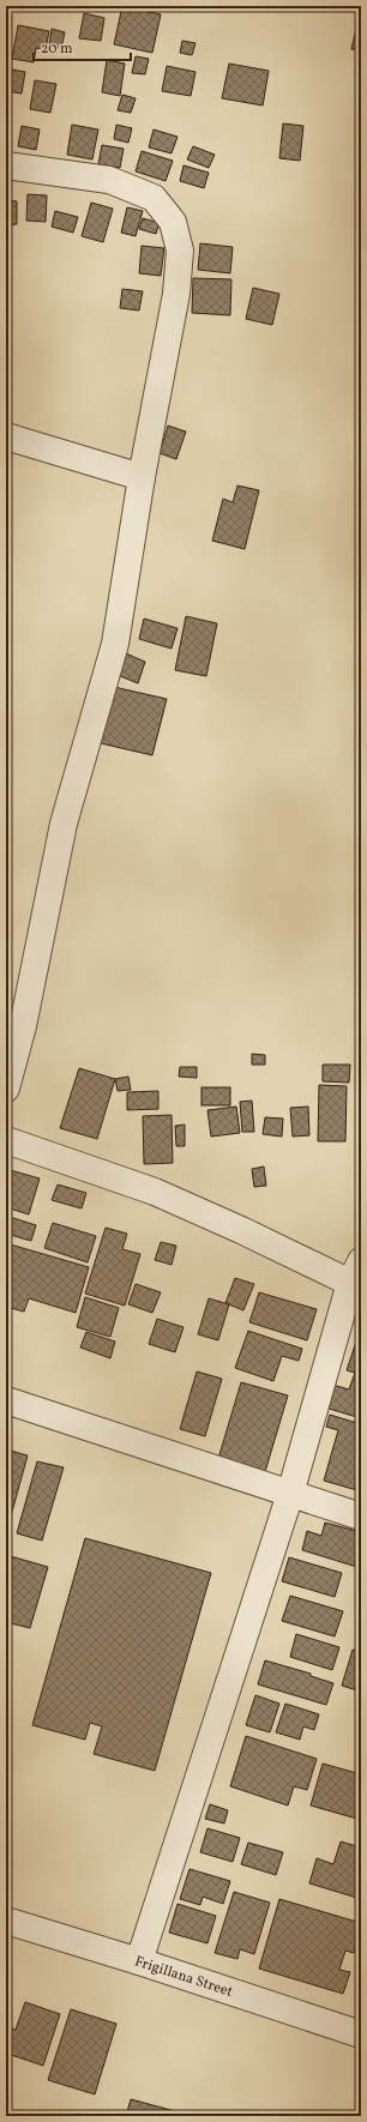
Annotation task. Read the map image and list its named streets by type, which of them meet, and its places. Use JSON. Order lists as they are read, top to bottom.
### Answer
{
  "streets": {
    "street": ["Frigillana Street"]
  },
  "scale_bar": "20 m"
}
